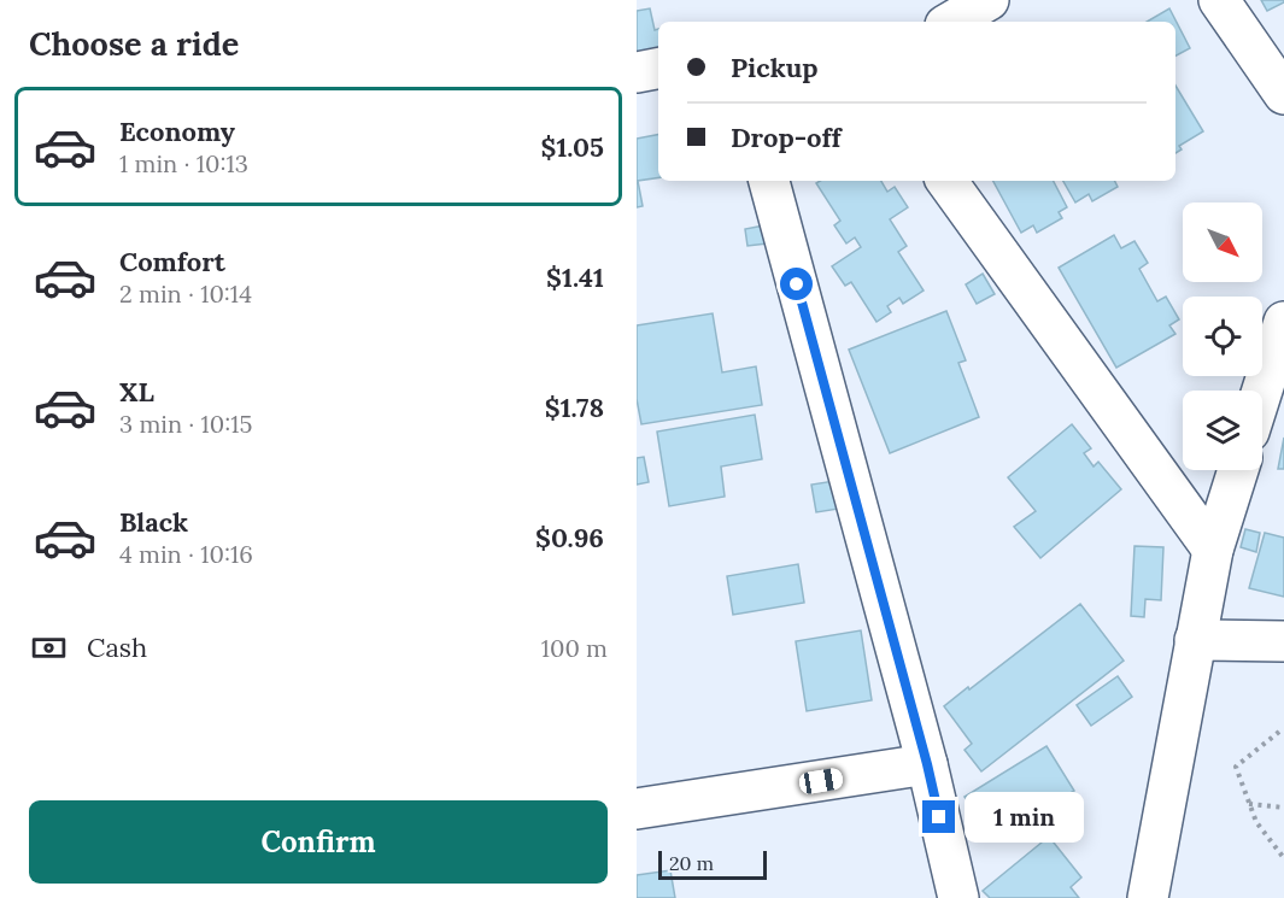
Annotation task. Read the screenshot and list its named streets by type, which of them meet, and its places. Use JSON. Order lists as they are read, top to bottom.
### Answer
{
  "scale_bar": "20 m",
  "north": "bottom right",
  "page": {
    "heading": "Choose a ride",
    "banner": ["Pickup", "Drop-off"],
    "list": [
      {
        "name": "Economy",
        "note": "1 min · 10:13",
        "value": "$1.05"
      },
      {
        "name": "Comfort",
        "note": "2 min · 10:14",
        "value": "$1.41"
      },
      {
        "name": "XL",
        "note": "3 min · 10:15",
        "value": "$1.78"
      },
      {
        "name": "Black",
        "note": "4 min · 10:16",
        "value": "$0.96"
      }
    ],
    "pay": ["Cash", "100 m"],
    "buttons": "Confirm",
    "bubble": "1 min",
    "scale": "20 m"
  }
}
